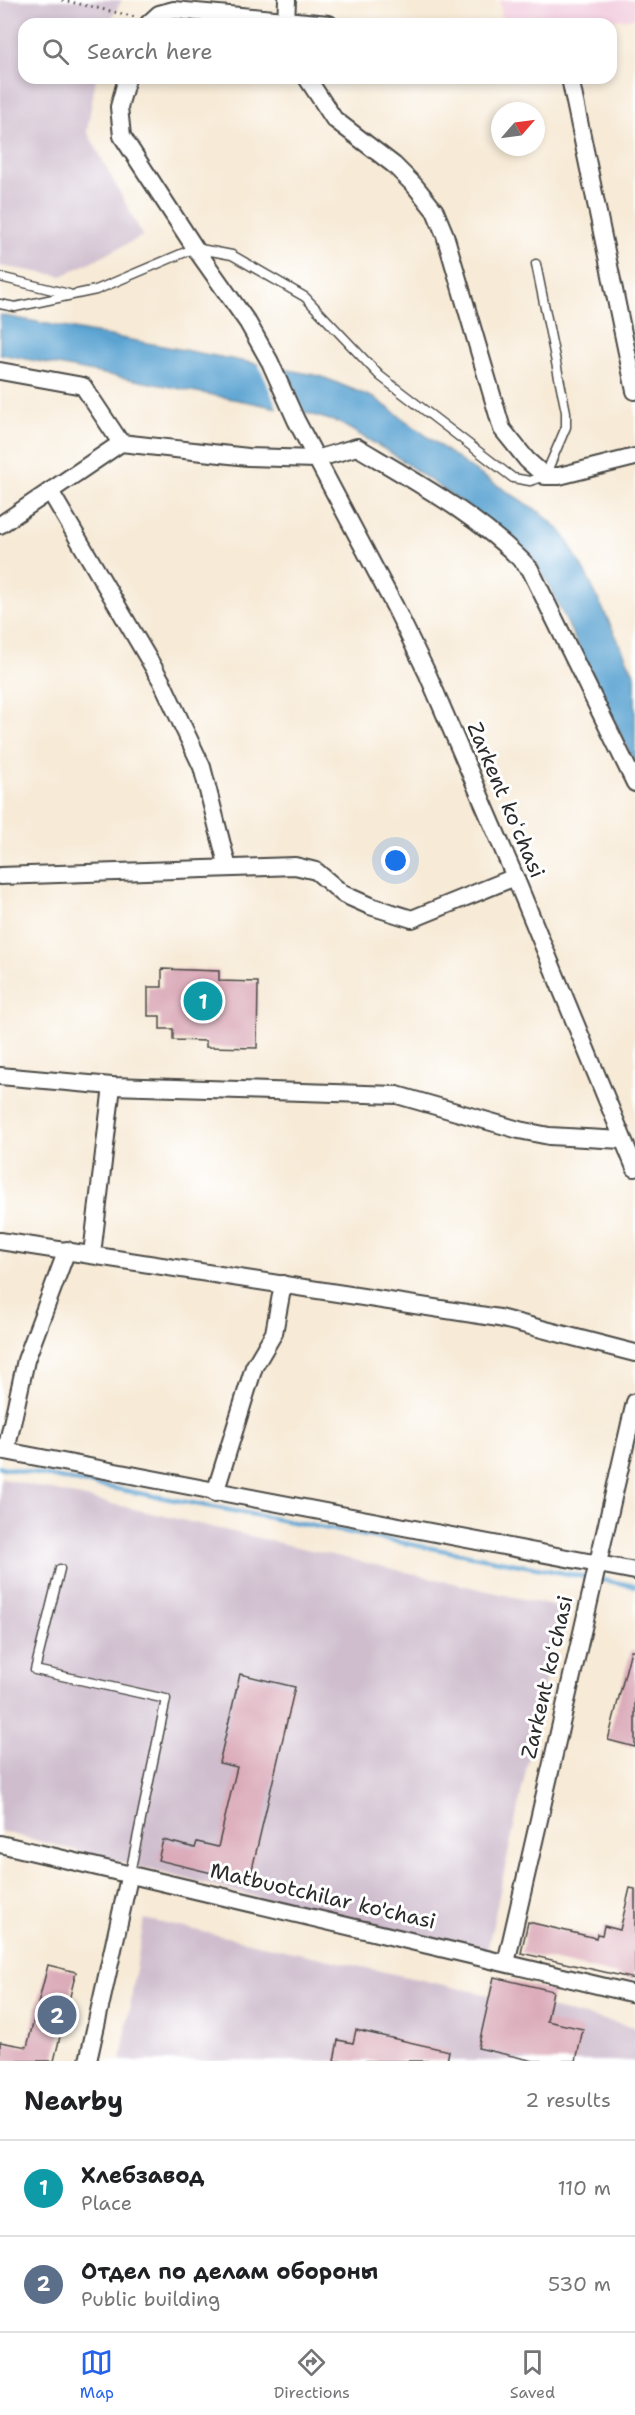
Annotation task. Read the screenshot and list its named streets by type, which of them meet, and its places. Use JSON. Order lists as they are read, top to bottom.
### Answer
{
  "streets": {
    "street": ["Zarkent koʻchasi", "Matbuotchilar ko'chasi"]
  },
  "crossings": [
    ["Zarkent koʻchasi", "Matbuotchilar ko'chasi"]
  ],
  "north": "top right",
  "page": {
    "search": "Search here",
    "pins": ["1", "2"],
    "heading": ["Nearby", "2 results"],
    "list": [
      {
        "mark": "1",
        "name": "Хлебзавод",
        "note": "Place",
        "value": "110 m"
      },
      {
        "mark": "2",
        "name": "Отдел по делам обороны",
        "note": "Public building",
        "value": "530 m"
      }
    ],
    "nav": ["Map", "Directions", "Saved"]
  }
}
